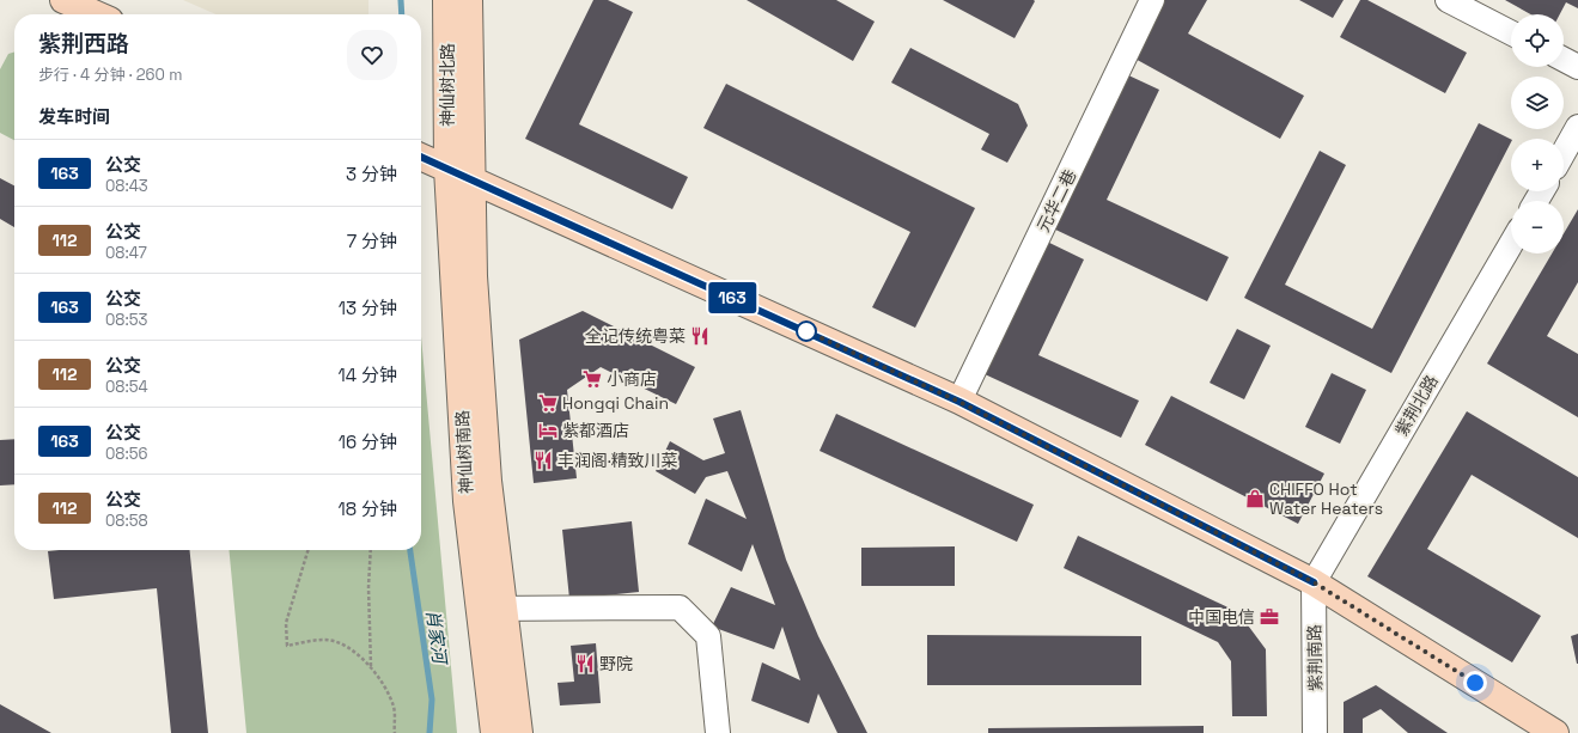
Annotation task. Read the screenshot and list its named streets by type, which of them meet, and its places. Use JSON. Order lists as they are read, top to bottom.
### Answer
{
  "streets": {
    "main road": ["神仙树北路", "神仙树南路"],
    "street": ["元华二巷", "紫荆北路", "紫荆南路"]
  },
  "crossings": [
    ["神仙树北路", "神仙树南路"],
    ["紫荆北路", "紫荆南路"]
  ],
  "water": ["肖家河"],
  "places": {
    "restaurant": ["全记传统粤菜", "丰润阁·精致川菜", "野院"],
    "supermarket": ["小商店", "Hongqi Chain"],
    "hotel": ["紫都酒店"],
    "shop": ["CHIFFO Hot Water Heaters"],
    "office": ["中国电信"]
  },
  "lines": ["bus line 163"],
  "page": {
    "on_map": "163",
    "map_buttons": ["+", "−"],
    "heading": [
      ["紫荆西路", "步行 · 4 分钟 · 260 m"],
      "发车时间"
    ],
    "list": [
      {
        "mark": "163",
        "name": "公交",
        "note": "08:43",
        "value": "3 分钟"
      },
      {
        "mark": "112",
        "name": "公交",
        "note": "08:47",
        "value": "7 分钟"
      },
      {
        "mark": "163",
        "name": "公交",
        "note": "08:53",
        "value": "13 分钟"
      },
      {
        "mark": "112",
        "name": "公交",
        "note": "08:54",
        "value": "14 分钟"
      },
      {
        "mark": "163",
        "name": "公交",
        "note": "08:56",
        "value": "16 分钟"
      },
      {
        "mark": "112",
        "name": "公交",
        "note": "08:58",
        "value": "18 分钟"
      }
    ]
  }
}
